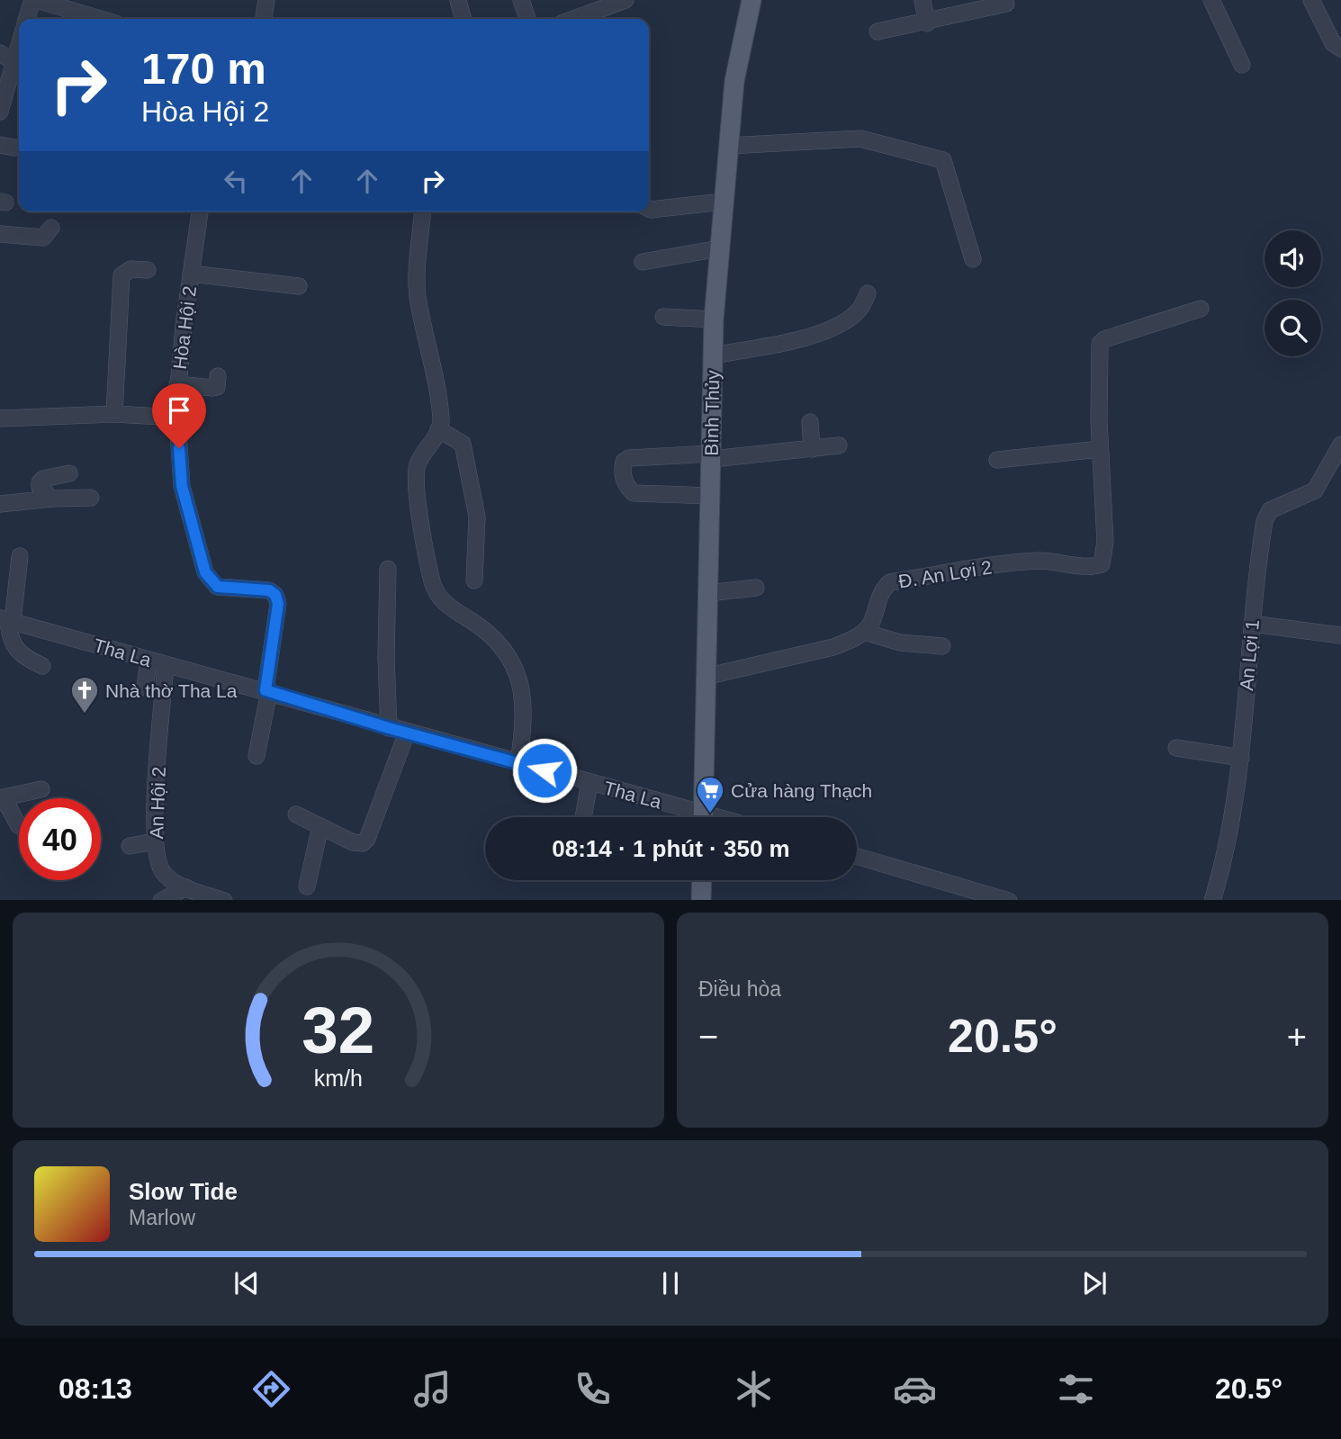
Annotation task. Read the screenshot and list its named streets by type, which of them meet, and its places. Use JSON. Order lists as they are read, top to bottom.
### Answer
{
  "streets": {
    "main road": ["Bình Thủy"],
    "street": [
      "Hòa Hội 2",
      "Đ. An Lợi 2",
      "Tha La",
      "An Lợi 1",
      "An Hội 2"
    ]
  },
  "crossings": [
    ["Hòa Hội 2", "Tha La"],
    ["Tha La", "An Hội 2"]
  ],
  "places": {
    "church": ["Nhà thờ Tha La"],
    "supermarket": ["Cửa hàng Thạch"]
  },
  "page": {
    "turn": ["170 m", "Hòa Hội 2"],
    "limit": "40",
    "trip": "08:14 · 1 phút · 350 m",
    "tile": "Điều hòa",
    "heat": ["−", "20.5°", "+"],
    "song": ["Slow Tide", "Marlow"],
    "tabs": ["08:13", "20.5°"],
    "gauge": ["32", "km/h"]
  }
}
